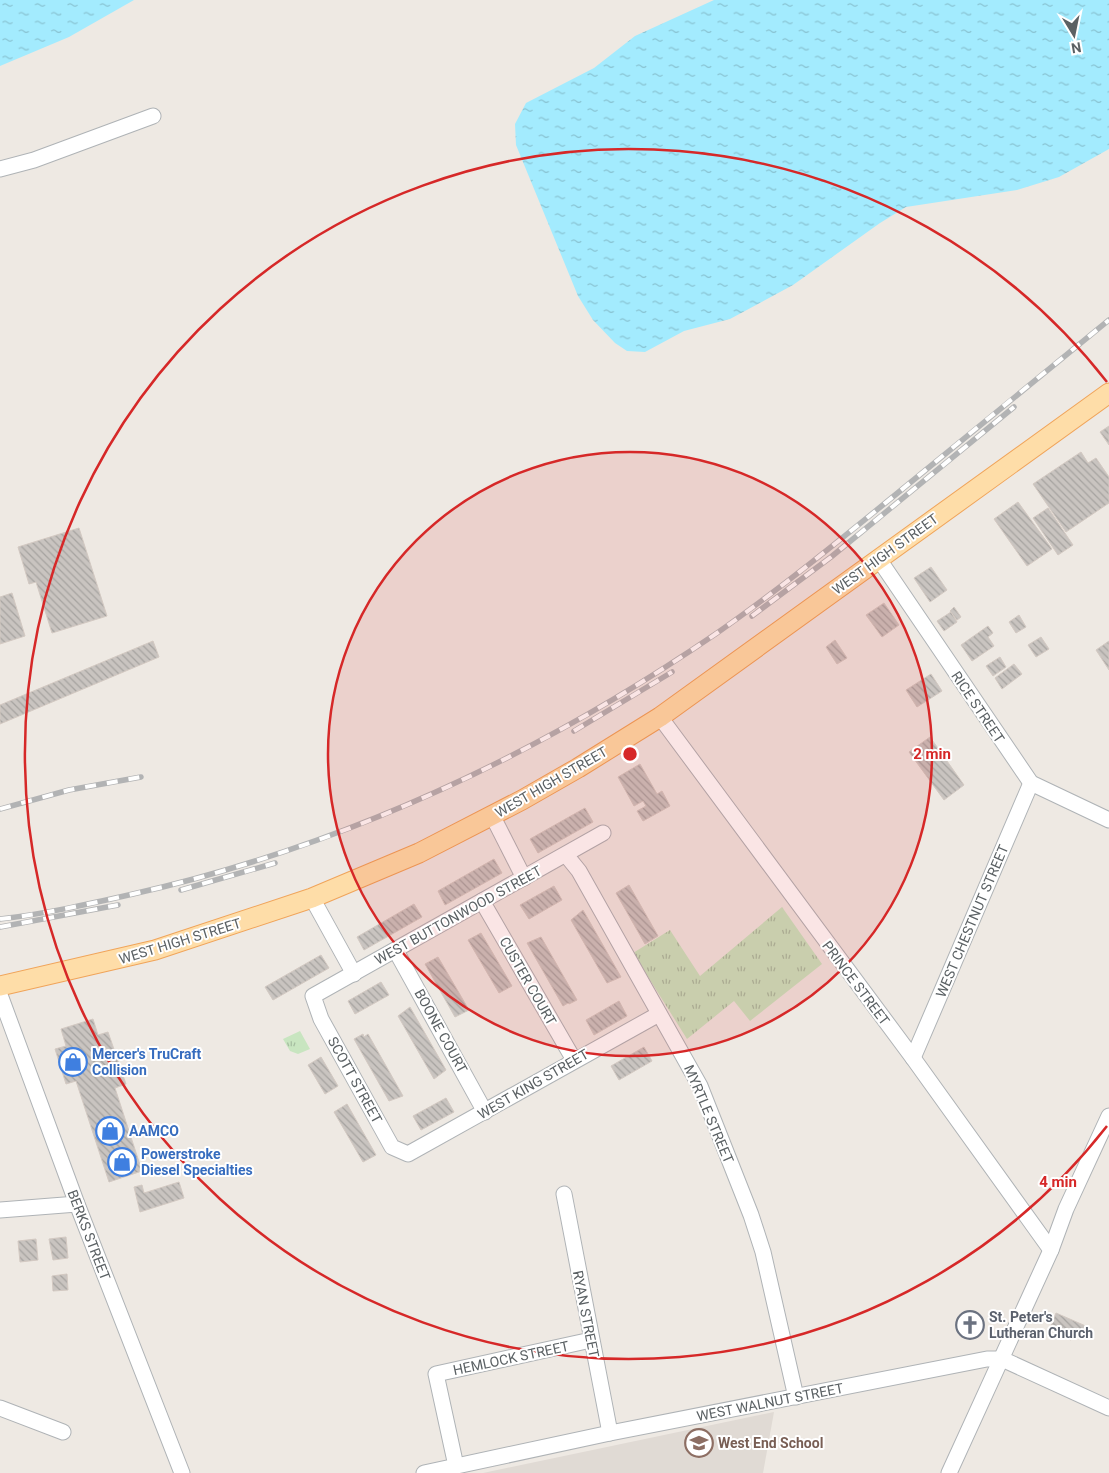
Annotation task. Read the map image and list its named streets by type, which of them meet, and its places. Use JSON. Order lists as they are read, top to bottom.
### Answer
{
  "streets": {
    "main road": ["WEST HIGH STREET"],
    "street": [
      "RICE STREET",
      "WEST BUTTONWOOD STREET",
      "WEST CHESTNUT STREET",
      "CUSTER COURT",
      "PRINCE STREET",
      "BOONE COURT",
      "SCOTT STREET",
      "WEST KING STREET",
      "MYRTLE STREET",
      "BERKS STREET",
      "RYAN STREET",
      "HEMLOCK STREET",
      "WEST WALNUT STREET"
    ]
  },
  "crossings": [
    ["WEST HIGH STREET", "RICE STREET"],
    ["WEST HIGH STREET", "PRINCE STREET"],
    ["RICE STREET", "WEST CHESTNUT STREET"],
    ["WEST BUTTONWOOD STREET", "CUSTER COURT"],
    ["WEST BUTTONWOOD STREET", "BOONE COURT"],
    ["WEST BUTTONWOOD STREET", "SCOTT STREET"],
    ["WEST BUTTONWOOD STREET", "MYRTLE STREET"],
    ["WEST CHESTNUT STREET", "PRINCE STREET"],
    ["CUSTER COURT", "WEST KING STREET"],
    ["BOONE COURT", "WEST KING STREET"],
    ["SCOTT STREET", "WEST KING STREET"],
    ["WEST KING STREET", "MYRTLE STREET"],
    ["MYRTLE STREET", "WEST WALNUT STREET"],
    ["RYAN STREET", "HEMLOCK STREET"],
    ["RYAN STREET", "WEST WALNUT STREET"],
    ["HEMLOCK STREET", "WEST WALNUT STREET"]
  ],
  "places": {
    "shop": ["Mercer's TruCraft Collision", "AAMCO", "Powerstroke Diesel Specialties"],
    "church": ["St. Peter's Lutheran Church"],
    "school or university": ["West End School"]
  },
  "north": "bottom",
  "rings": ["2 min", "4 min"]
}
